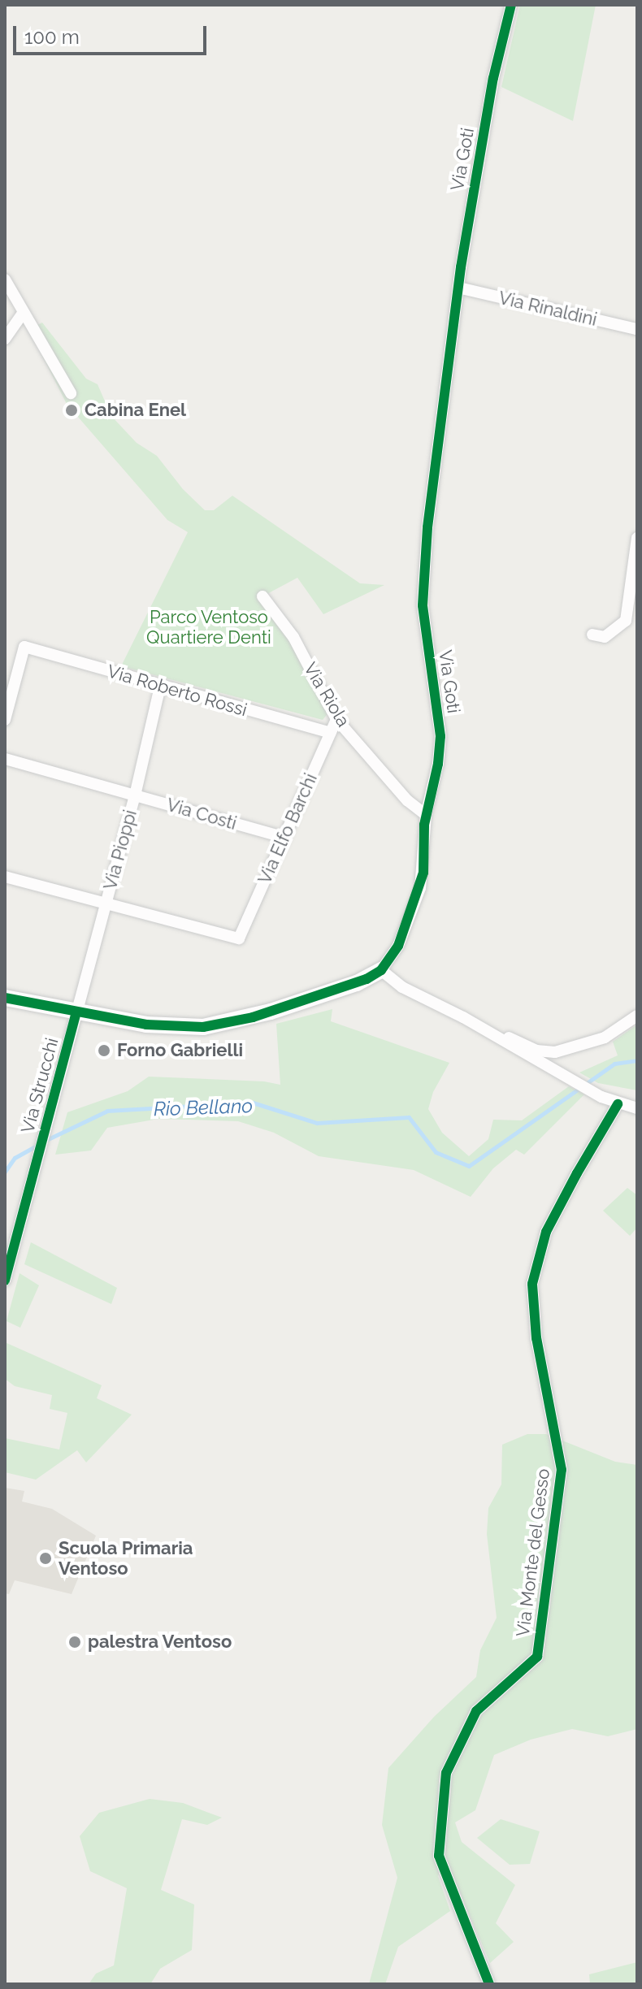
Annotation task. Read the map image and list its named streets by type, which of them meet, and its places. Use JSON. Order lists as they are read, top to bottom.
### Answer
{
  "streets": {
    "street": [
      "Via Goti",
      "Via Rinaldini",
      "Via Roberto Rossi",
      "Via Riola",
      "Via Costi",
      "Via Elfo Barchi",
      "Via Pioppi",
      "Via Strucchi",
      "Via Monte del Gesso"
    ]
  },
  "crossings": [
    ["Via Goti", "Via Rinaldini"],
    ["Via Goti", "Via Riola"],
    ["Via Goti", "Via Pioppi"],
    ["Via Goti", "Via Strucchi"],
    ["Via Roberto Rossi", "Via Elfo Barchi"],
    ["Via Roberto Rossi", "Via Pioppi"],
    ["Via Riola", "Via Elfo Barchi"],
    ["Via Costi", "Via Elfo Barchi"],
    ["Via Costi", "Via Pioppi"],
    ["Via Elfo Barchi", "Via Pioppi"],
    ["Via Pioppi", "Via Strucchi"]
  ],
  "water": ["Rio Bellano"],
  "parks": ["Parco Ventoso Quartiere Denti"],
  "places": [
    "Cabina Enel",
    "Forno Gabrielli",
    "Scuola Primaria Ventoso",
    "palestra Ventoso"
  ],
  "scale_bar": "100 m"
}
